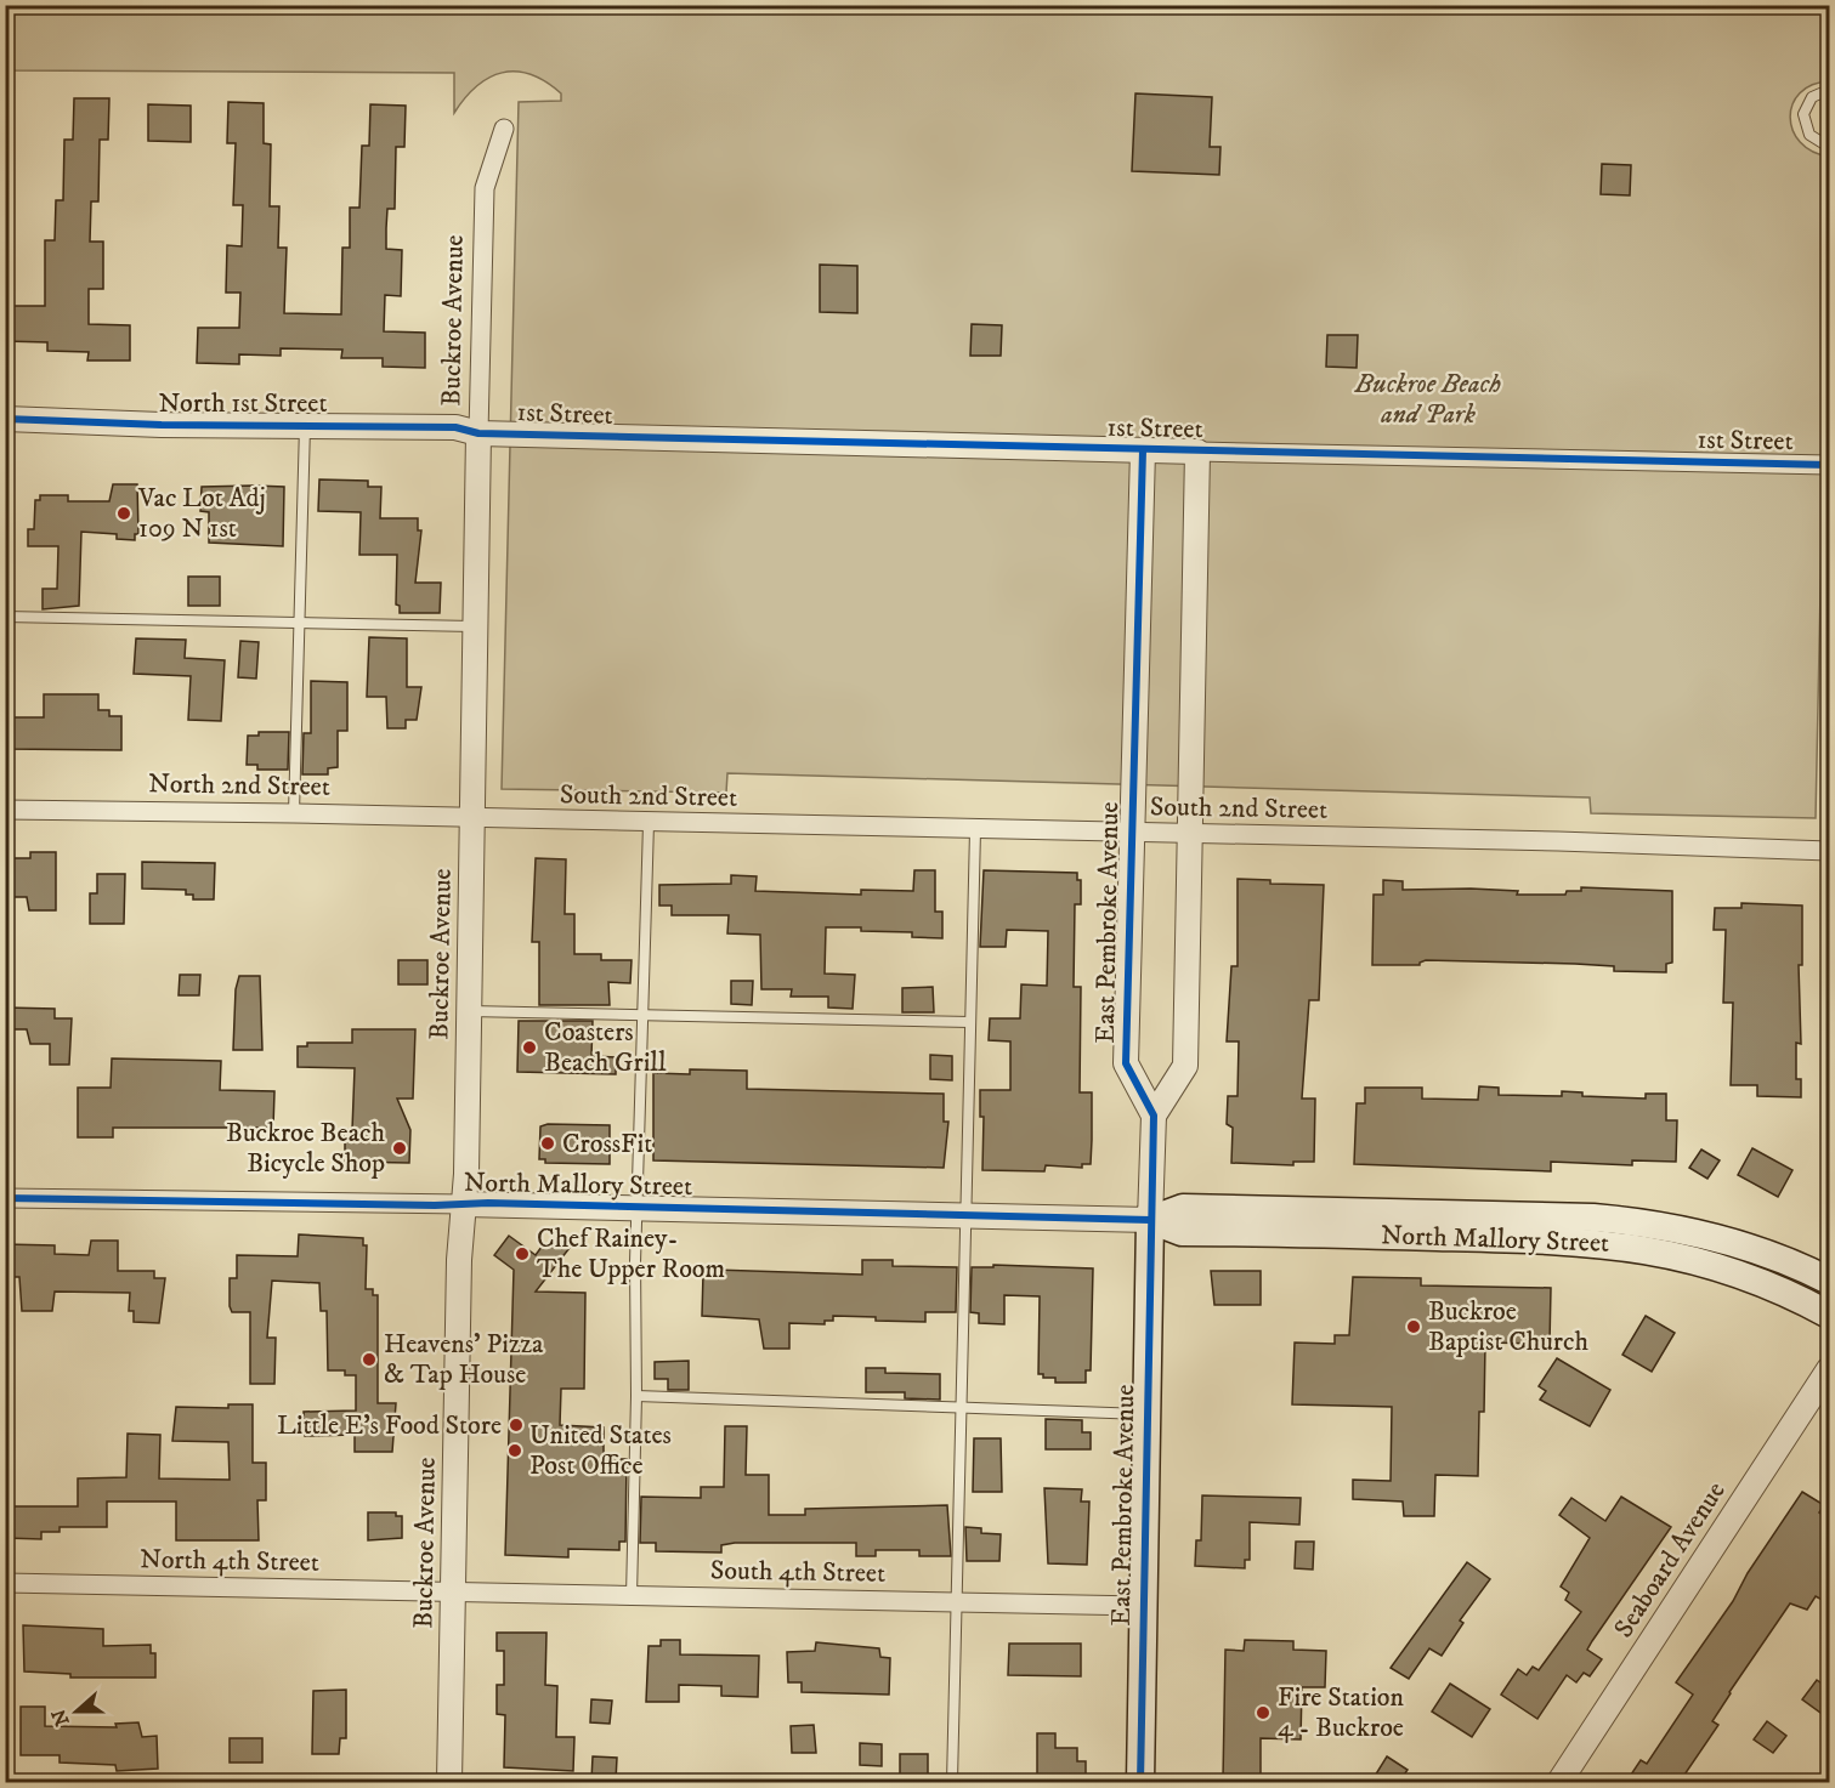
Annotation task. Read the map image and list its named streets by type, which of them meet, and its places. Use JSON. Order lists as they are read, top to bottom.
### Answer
{
  "streets": {
    "main road": ["East Pembroke Avenue", "North Mallory Street"],
    "street": [
      "Buckroe Avenue",
      "North 1st Street",
      "1st Street",
      "North 2nd Street",
      "South 2nd Street",
      "Seaboard Avenue",
      "North 4th Street",
      "South 4th Street"
    ]
  },
  "crossings": [
    ["Buckroe Avenue", "North 1st Street"],
    ["Buckroe Avenue", "1st Street"],
    ["Buckroe Avenue", "North 2nd Street"],
    ["Buckroe Avenue", "South 2nd Street"],
    ["Buckroe Avenue", "North Mallory Street"],
    ["Buckroe Avenue", "North 4th Street"],
    ["Buckroe Avenue", "South 4th Street"],
    ["North 1st Street", "1st Street"],
    ["1st Street", "East Pembroke Avenue"],
    ["North 2nd Street", "South 2nd Street"],
    ["South 2nd Street", "East Pembroke Avenue"],
    ["East Pembroke Avenue", "North Mallory Street"],
    ["East Pembroke Avenue", "South 4th Street"],
    ["North 4th Street", "South 4th Street"]
  ],
  "parks": ["Buckroe Beach and Park"],
  "places": [
    "Vac Lot Adj 109 N 1st",
    "Coasters Beach Grill",
    "CrossFit",
    "Buckroe Beach Bicycle Shop",
    "Chef Rainey- The Upper Room",
    "Buckroe Baptist Church",
    "Heavens' Pizza & Tap House",
    "Little E's Food Store",
    "United States Post Office",
    "Fire Station 4 - Buckroe"
  ],
  "north": "left"
}
